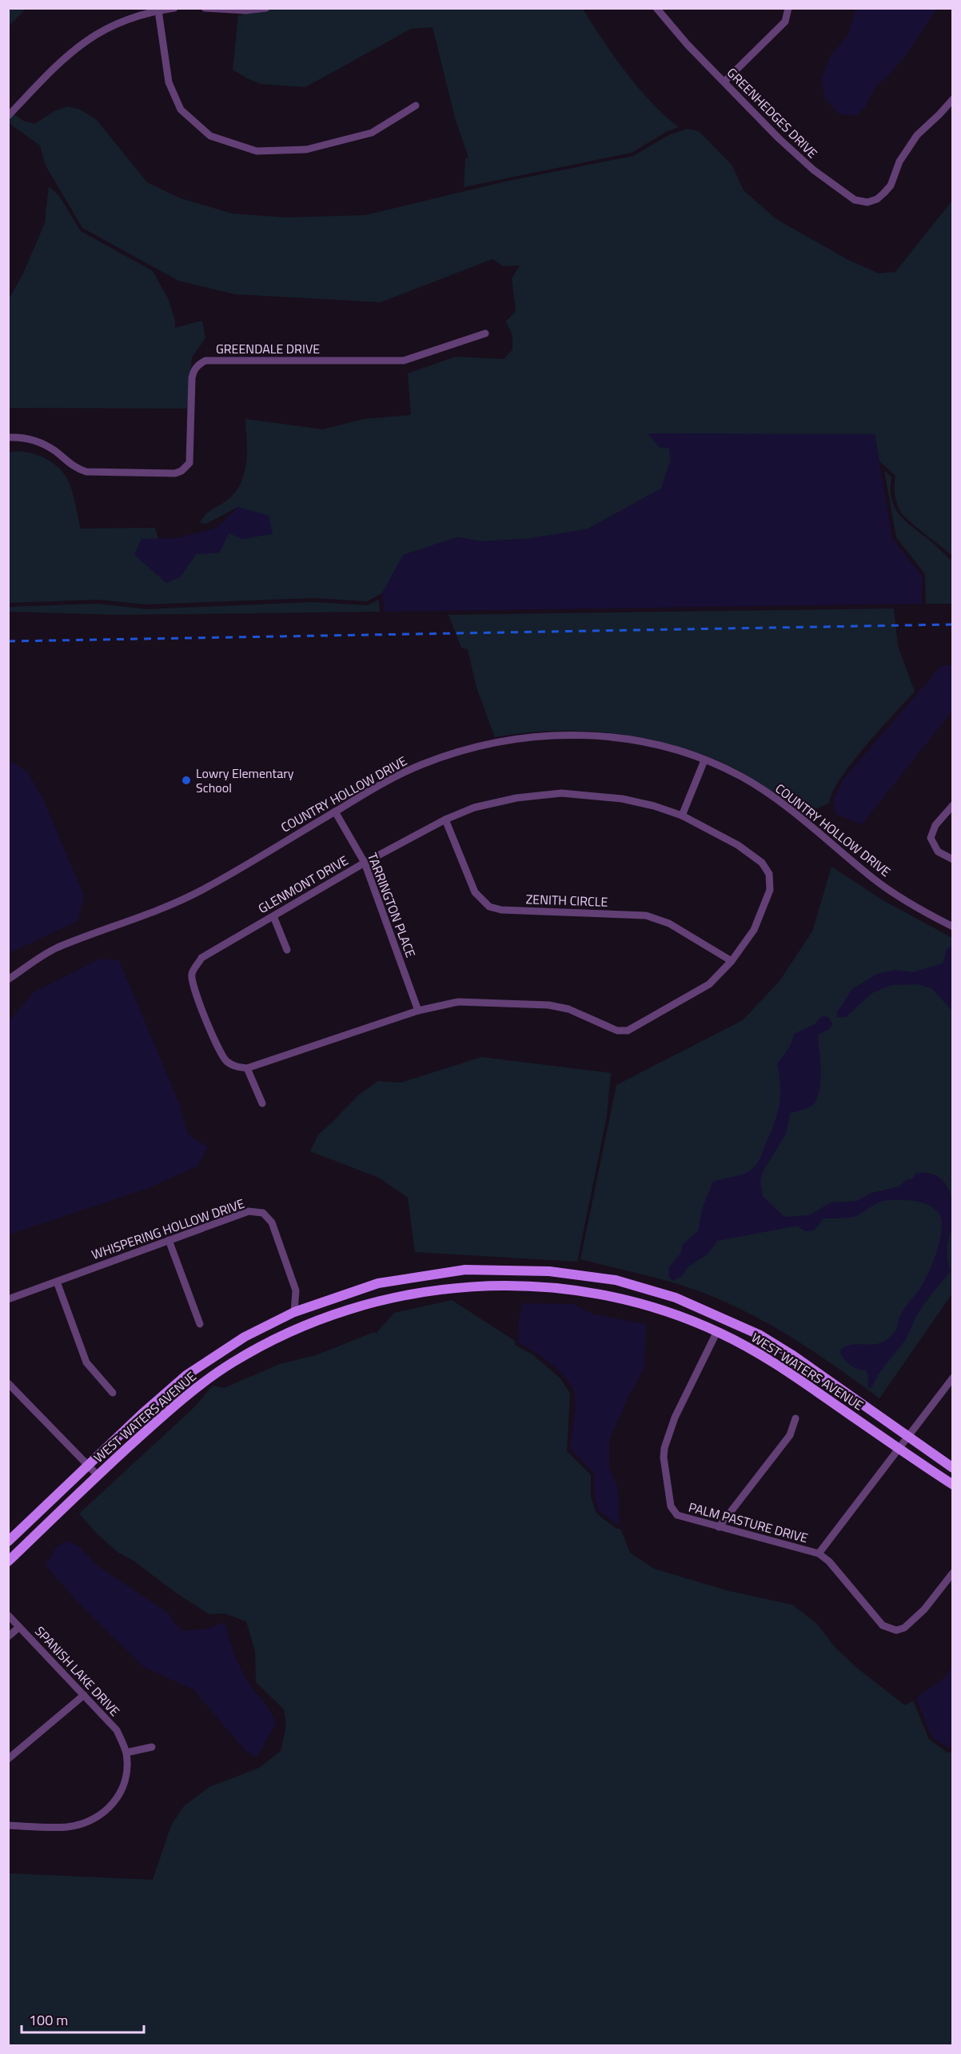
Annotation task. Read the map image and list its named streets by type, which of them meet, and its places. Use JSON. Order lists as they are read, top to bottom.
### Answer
{
  "streets": {
    "street": [
      "GREENHEDGES DRIVE",
      "GREENDALE DRIVE",
      "COUNTRY HOLLOW DRIVE",
      "GLENMONT DRIVE",
      "ZENITH CIRCLE",
      "TARRINGTON PLACE",
      "WHISPERING HOLLOW DRIVE",
      "WEST WATERS AVENUE",
      "PALM PASTURE DRIVE",
      "SPANISH LAKE DRIVE"
    ]
  },
  "crossings": [
    ["COUNTRY HOLLOW DRIVE", "TARRINGTON PLACE"],
    ["GLENMONT DRIVE", "ZENITH CIRCLE"],
    ["GLENMONT DRIVE", "TARRINGTON PLACE"],
    ["WHISPERING HOLLOW DRIVE", "WEST WATERS AVENUE"],
    ["WEST WATERS AVENUE", "PALM PASTURE DRIVE"]
  ],
  "places": ["Lowry Elementary School"],
  "scale_bar": "100 m"
}
